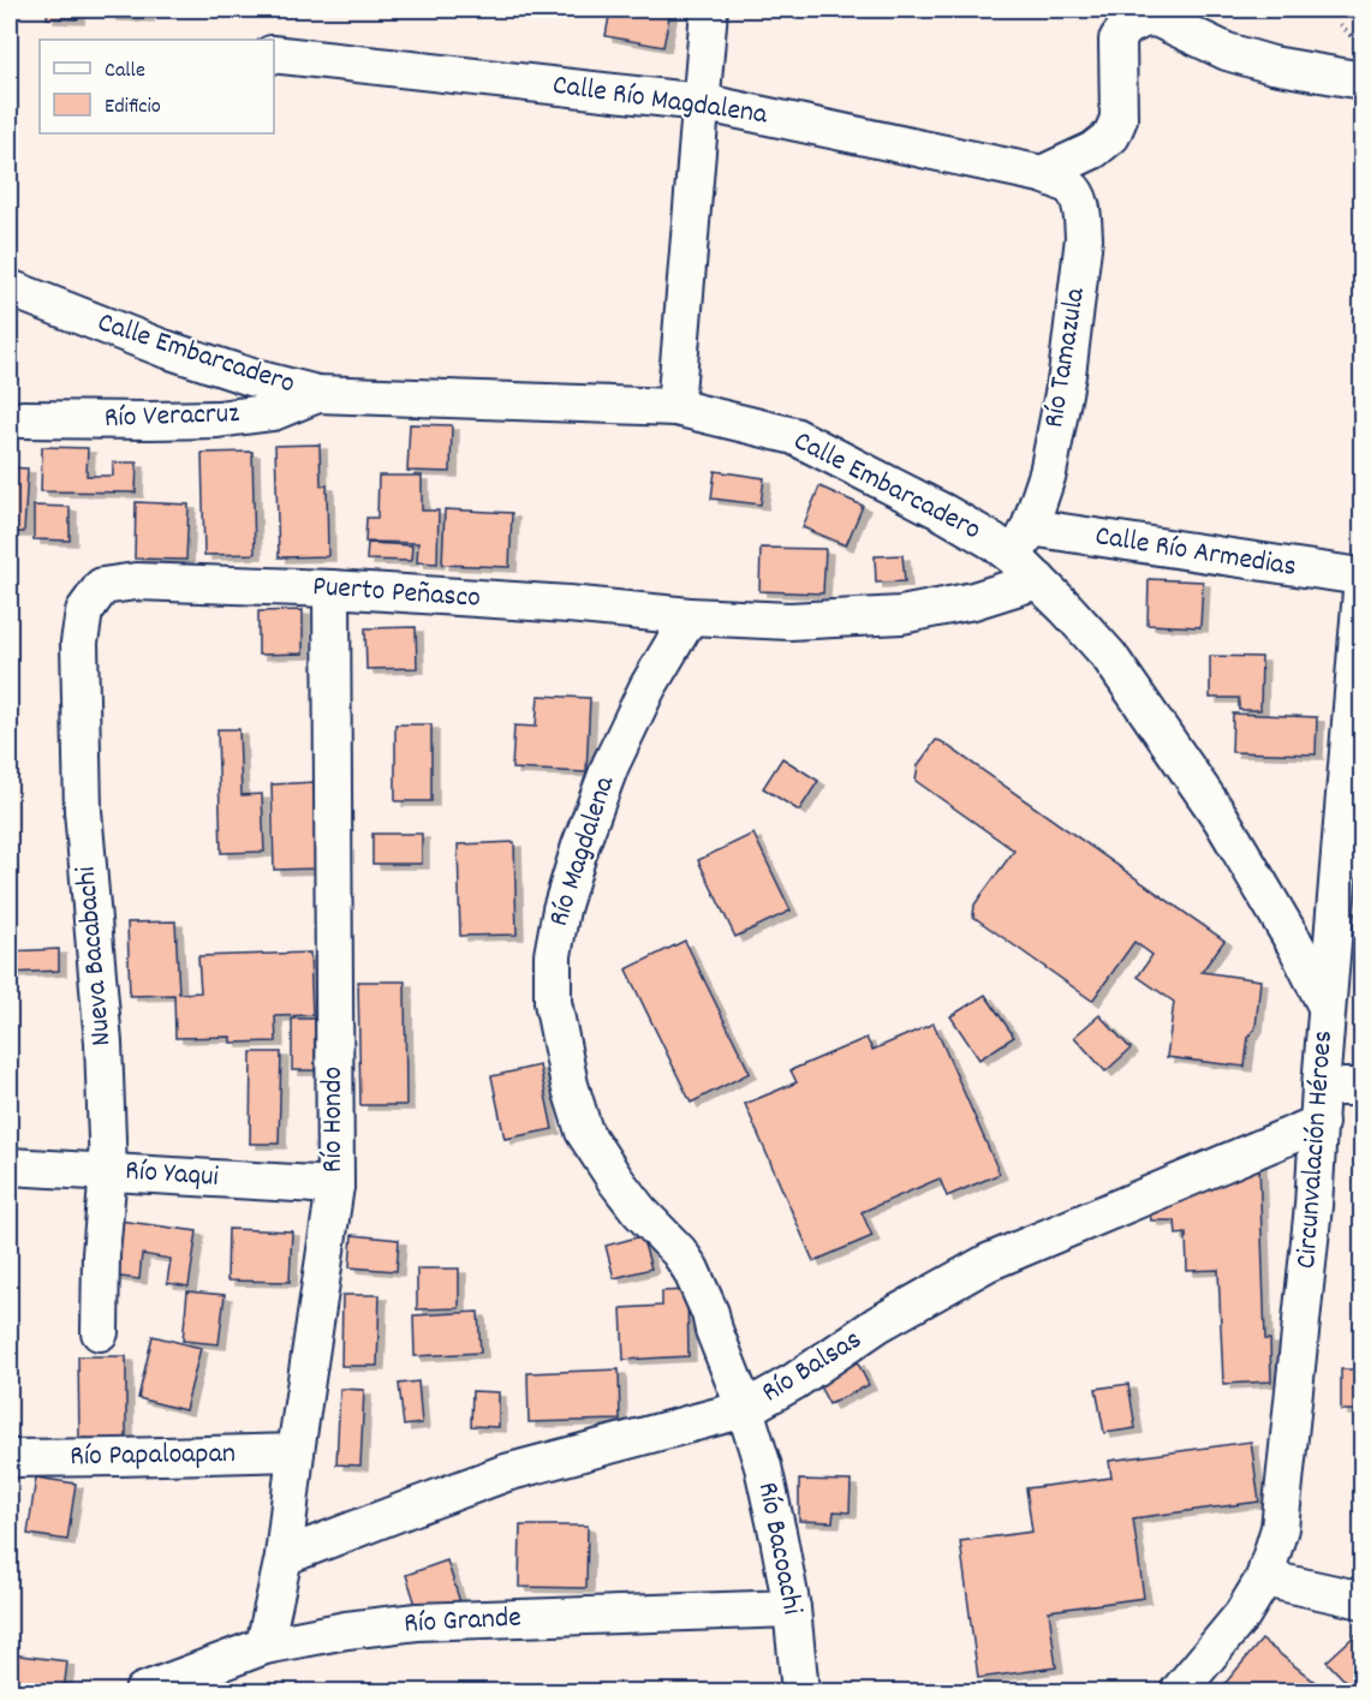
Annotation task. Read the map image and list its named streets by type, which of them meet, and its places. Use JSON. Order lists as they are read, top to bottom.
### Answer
{
  "streets": {
    "street": [
      "Calle Río Magdalena",
      "Calle Embarcadero",
      "Río Tamazula",
      "Río Veracruz",
      "Calle Río Armedias",
      "Puerto Peñasco",
      "Río Magdalena",
      "Nueva Bacabachi",
      "Río Hondo",
      "Circunvalación Héroes",
      "Río Yaqui",
      "Río Balsas",
      "Río Papaloapan",
      "Río Bacoachi",
      "Río Grande"
    ]
  },
  "crossings": [
    ["Calle Río Magdalena", "Río Tamazula"],
    ["Calle Embarcadero", "Río Tamazula"],
    ["Calle Embarcadero", "Río Veracruz"],
    ["Calle Embarcadero", "Calle Río Armedias"],
    ["Calle Embarcadero", "Circunvalación Héroes"],
    ["Río Tamazula", "Calle Río Armedias"],
    ["Calle Río Armedias", "Circunvalación Héroes"],
    ["Puerto Peñasco", "Río Magdalena"],
    ["Puerto Peñasco", "Nueva Bacabachi"],
    ["Puerto Peñasco", "Río Hondo"],
    ["Río Magdalena", "Río Balsas"],
    ["Río Magdalena", "Río Bacoachi"],
    ["Nueva Bacabachi", "Río Yaqui"],
    ["Río Hondo", "Río Yaqui"],
    ["Río Hondo", "Río Balsas"],
    ["Río Hondo", "Río Papaloapan"],
    ["Río Hondo", "Río Grande"],
    ["Circunvalación Héroes", "Río Balsas"],
    ["Río Balsas", "Río Bacoachi"],
    ["Río Bacoachi", "Río Grande"]
  ],
  "legend": ["Calle", "Edificio"]
}
